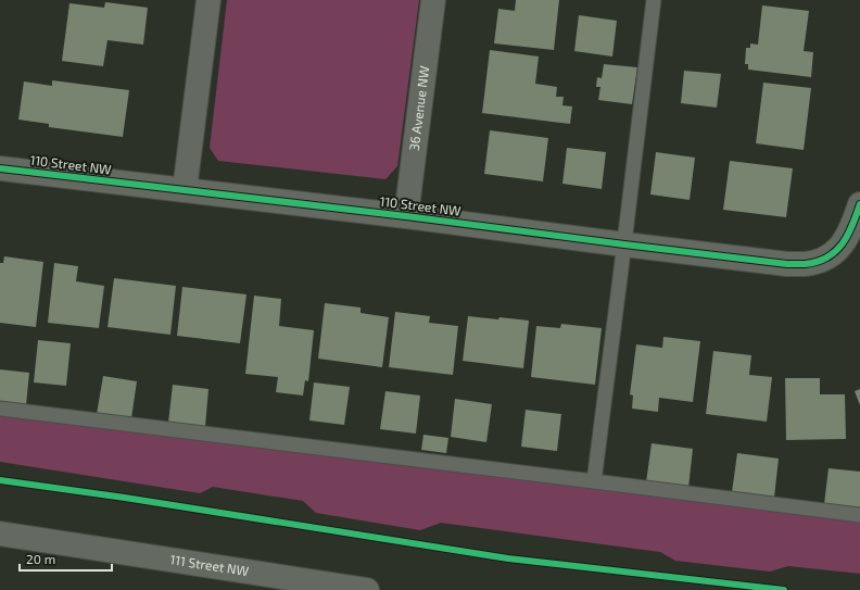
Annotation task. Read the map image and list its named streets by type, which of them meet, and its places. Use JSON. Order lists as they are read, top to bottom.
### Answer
{
  "streets": {
    "street": ["36 Avenue NW", "110 Street NW", "111 Street NW"]
  },
  "crossings": [
    ["36 Avenue NW", "110 Street NW"]
  ],
  "scale_bar": "20 m"
}
